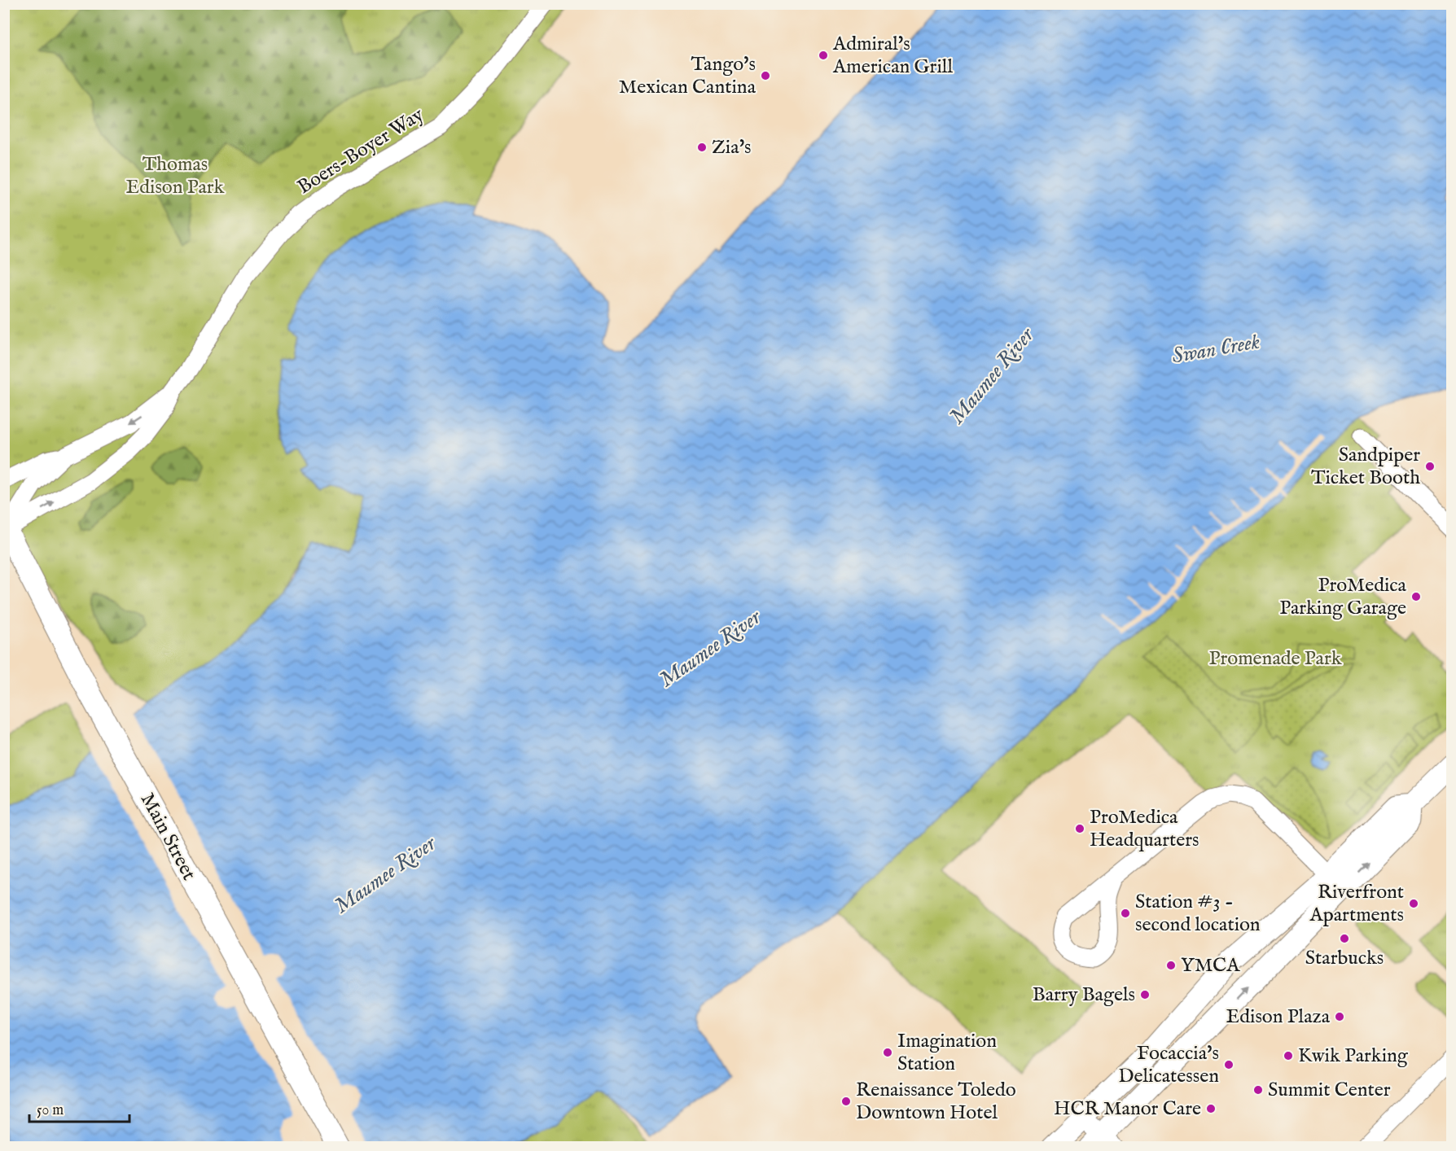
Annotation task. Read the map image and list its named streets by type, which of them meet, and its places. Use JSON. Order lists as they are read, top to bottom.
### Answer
{
  "streets": {
    "main road": ["Main Street"],
    "street": ["Boers-Boyer Way"]
  },
  "crossings": [
    ["Boers-Boyer Way", "Main Street"]
  ],
  "water": ["Swan Creek", "Maumee River"],
  "parks": ["Thomas Edison Park", "Promenade Park"],
  "places": [
    "Admiral's American Grill",
    "Tango's Mexican Cantina",
    "Zia's",
    "Sandpiper Ticket Booth",
    "ProMedica Parking Garage",
    "ProMedica Headquarters",
    "Riverfront Apartments",
    "Station #3 - second location",
    "Starbucks",
    "YMCA",
    "Barry Bagels",
    "Edison Plaza",
    "Imagination Station",
    "Kwik Parking",
    "Focaccia's Delicatessen",
    "Summit Center",
    "Renaissance Toledo Downtown Hotel",
    "HCR Manor Care"
  ],
  "scale_bar": "50 m"
}
